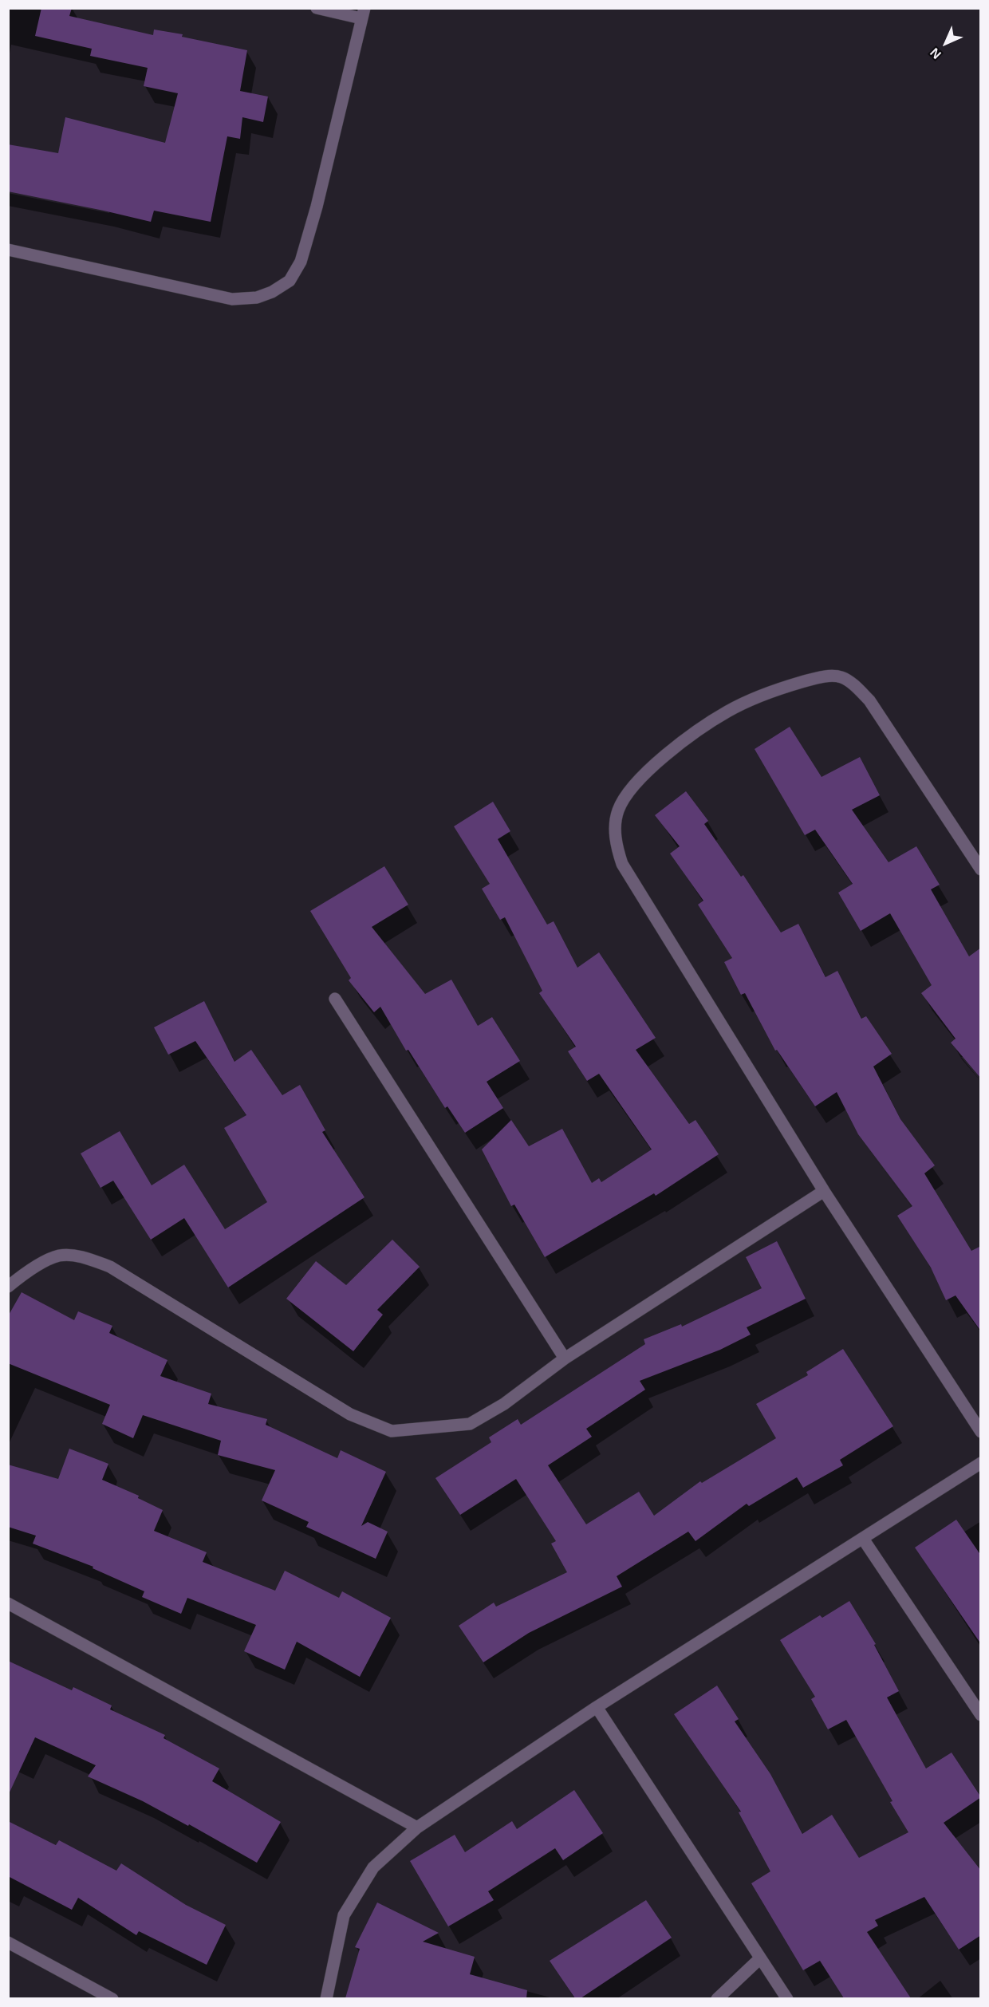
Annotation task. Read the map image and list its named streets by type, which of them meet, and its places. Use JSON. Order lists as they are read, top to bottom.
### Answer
{
  "north": "bottom left"
}
